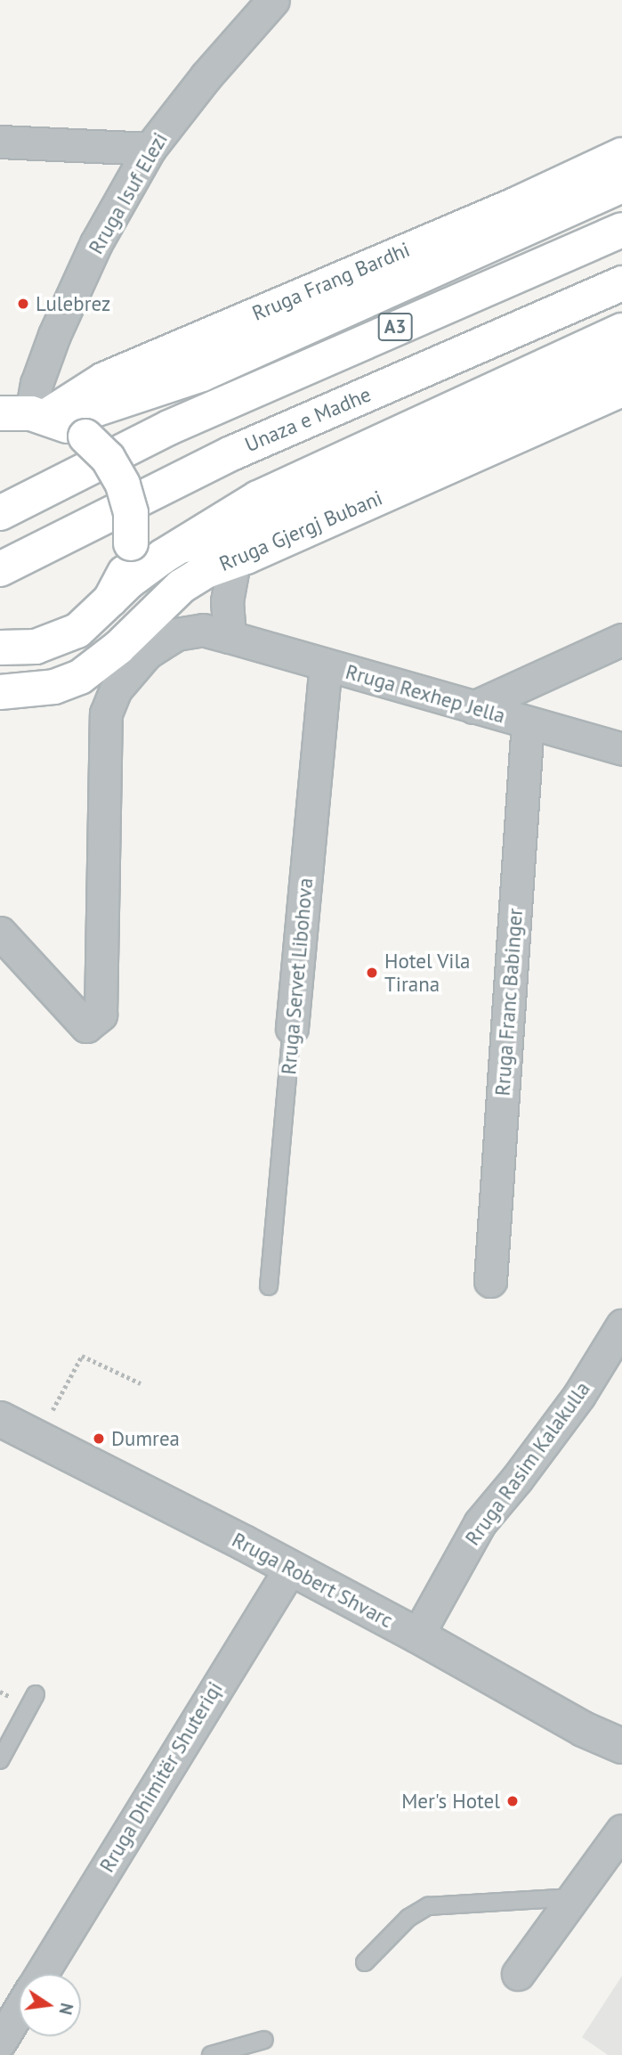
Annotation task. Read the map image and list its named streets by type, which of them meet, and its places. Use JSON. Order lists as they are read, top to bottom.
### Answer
{
  "streets": {
    "main road": [
      "Rruga Frang Bardhi",
      "A3",
      "Unaza e Madhe",
      "Rruga Gjergj Bubani"
    ],
    "street": [
      "Rruga Isuf Elezi",
      "Rruga Rexhep Jella",
      "Rruga Servet Libohova",
      "Rruga Franc Babinger",
      "Rruga Rasim Kalakulla",
      "Rruga Robert Shvarc",
      "Rruga Dhimitër Shuteriqi"
    ]
  },
  "crossings": [
    ["Rruga Isuf Elezi", "Rruga Frang Bardhi"],
    ["Rruga Rexhep Jella", "Rruga Servet Libohova"],
    ["Rruga Rexhep Jella", "Rruga Franc Babinger"],
    ["Rruga Rasim Kalakulla", "Rruga Robert Shvarc"],
    ["Rruga Robert Shvarc", "Rruga Dhimitër Shuteriqi"]
  ],
  "places": [
    "Lulebrez",
    "Hotel Vila Tirana",
    "Dumrea",
    "Mer's Hotel"
  ],
  "north": "right"
}
